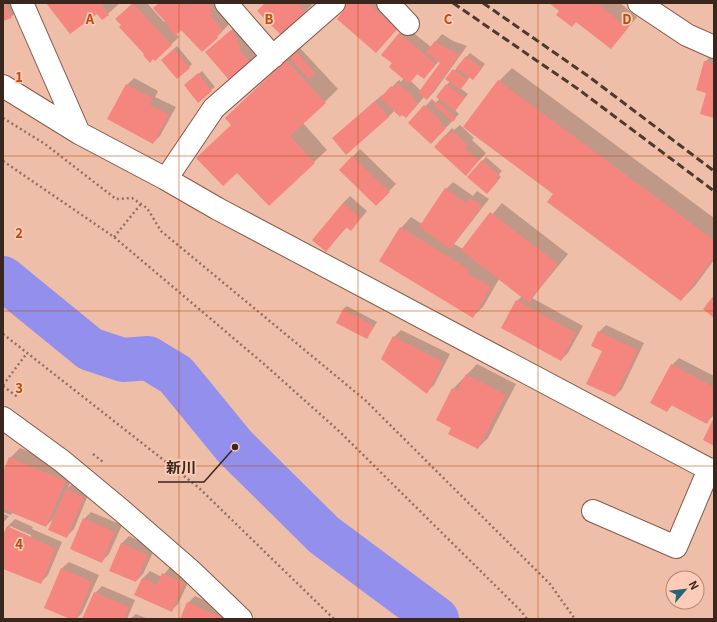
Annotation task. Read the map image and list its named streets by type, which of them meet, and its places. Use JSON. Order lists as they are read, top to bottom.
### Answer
{
  "places": ["新川"],
  "north": "top right",
  "grid": {
    "columns": [
      "A",
      "B",
      "C",
      "D"
    ],
    "rows": [
      "1",
      "2",
      "3",
      "4"
    ]
  }
}
